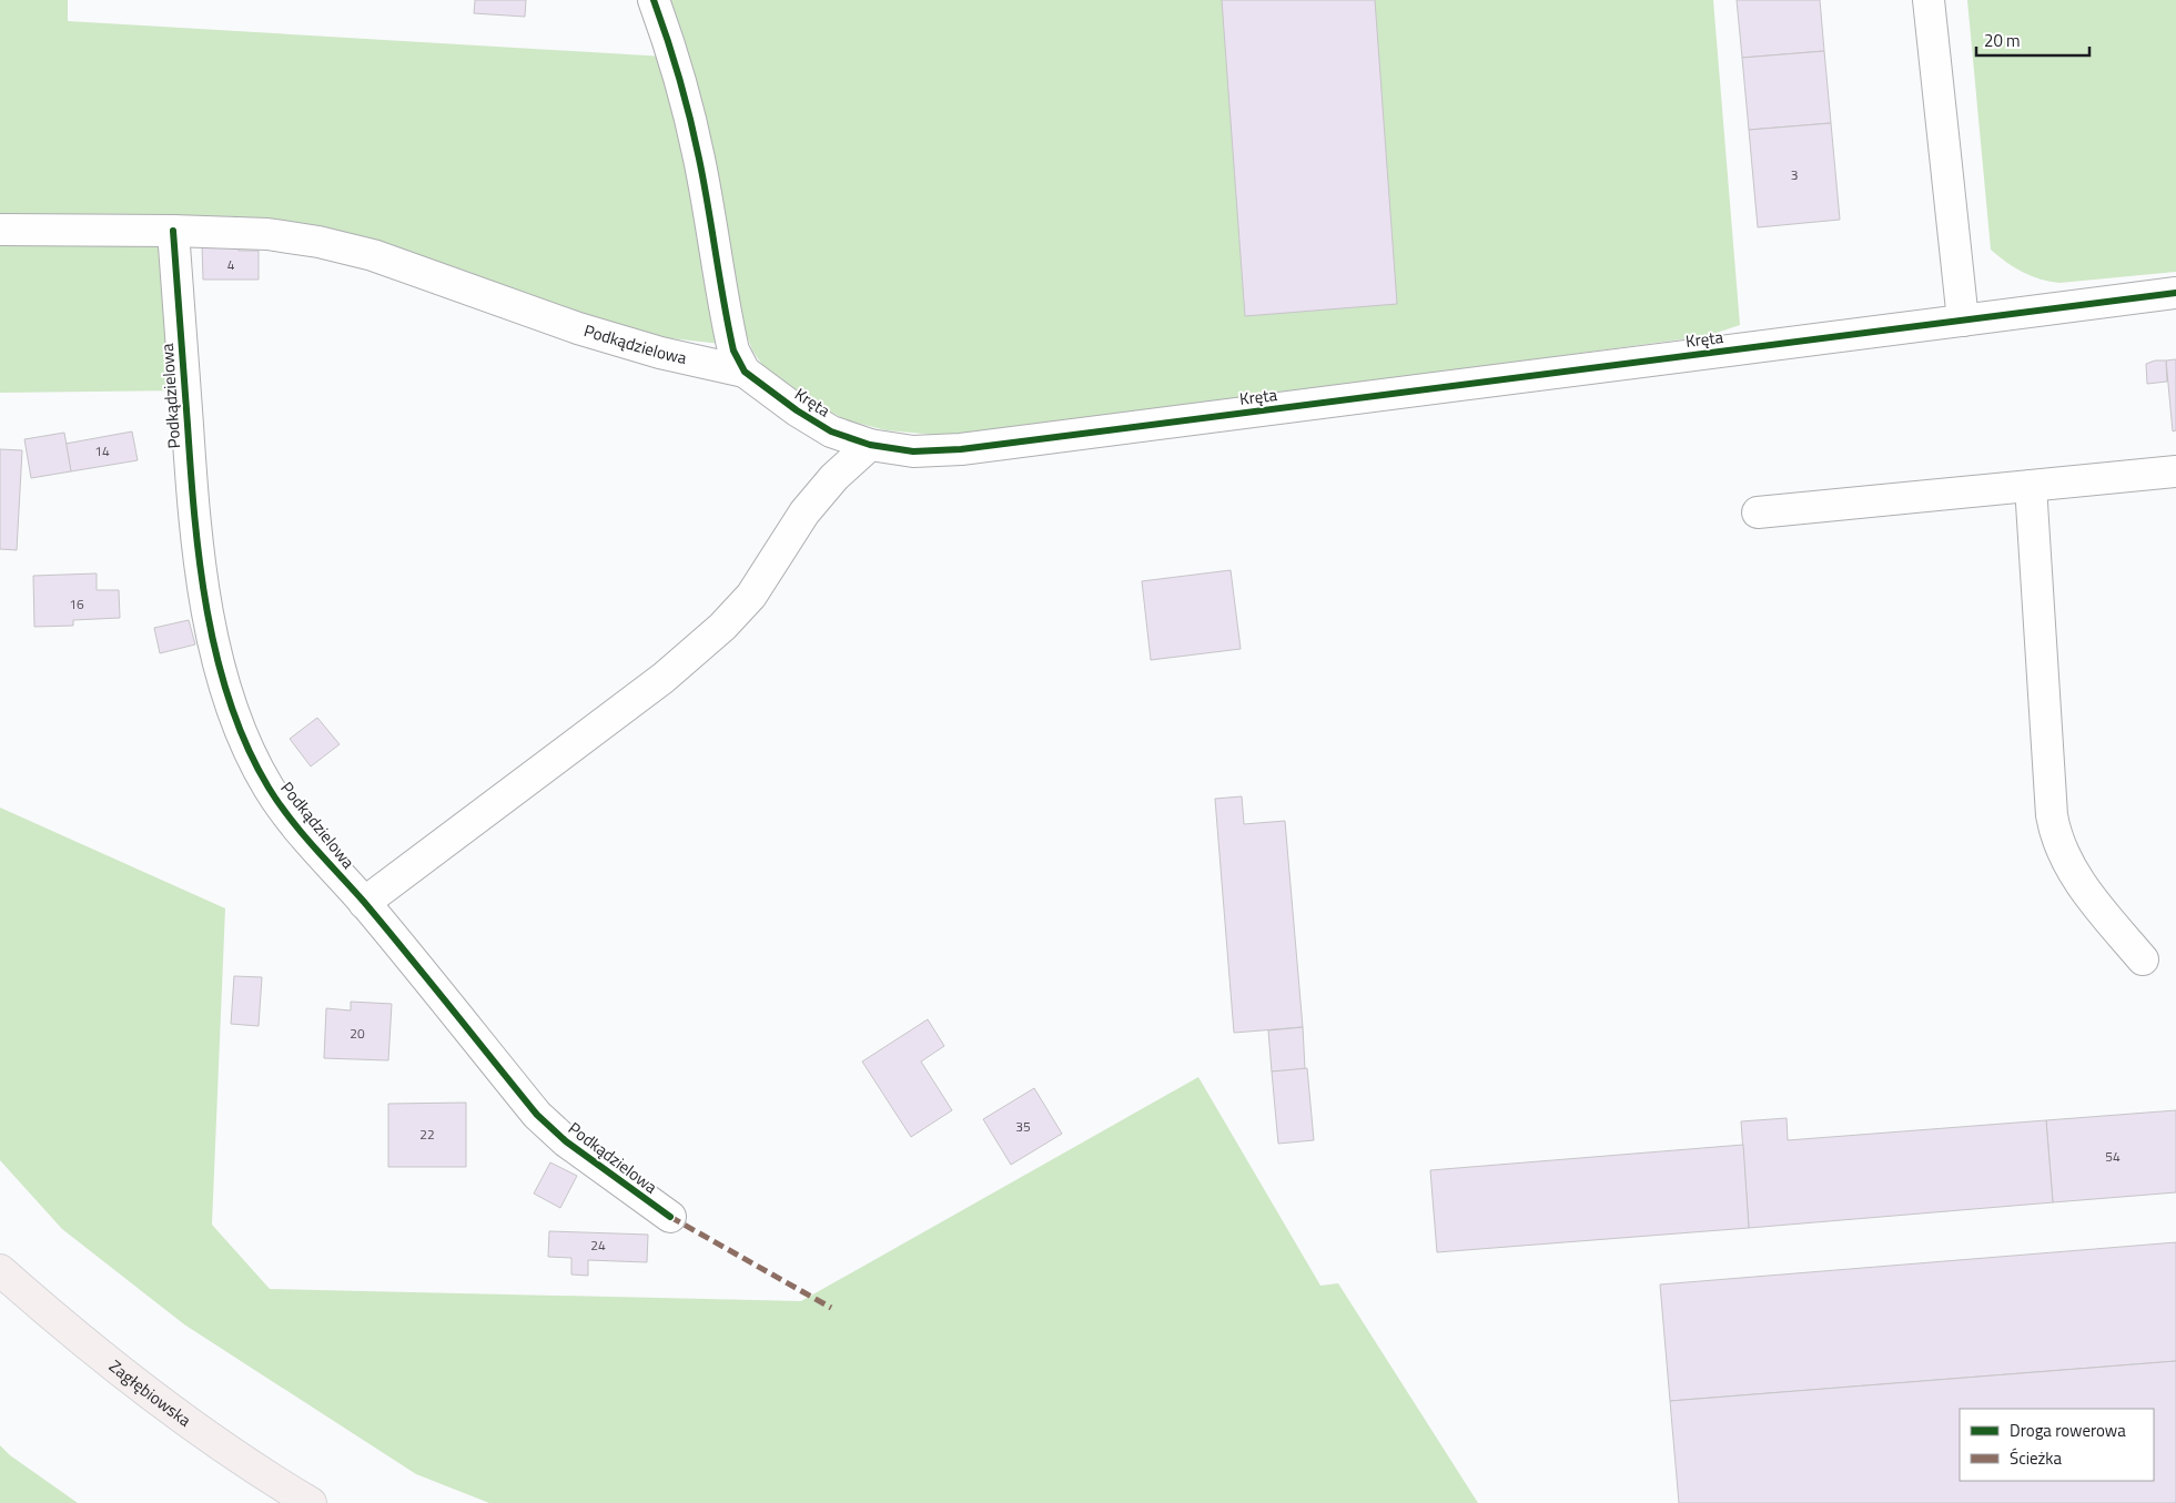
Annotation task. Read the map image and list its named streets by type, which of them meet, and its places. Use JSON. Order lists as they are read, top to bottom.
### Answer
{
  "streets": {
    "main road": ["Zagłębiowska"],
    "street": ["Kręta", "Podkądzielowa"]
  },
  "crossings": [
    ["Kręta", "Podkądzielowa"]
  ],
  "house_numbers": [
    "3",
    "4",
    "14",
    "16",
    "20",
    "35",
    "22",
    "54",
    "24"
  ],
  "legend": ["Droga rowerowa", "Ścieżka"],
  "scale_bar": "20 m"
}
